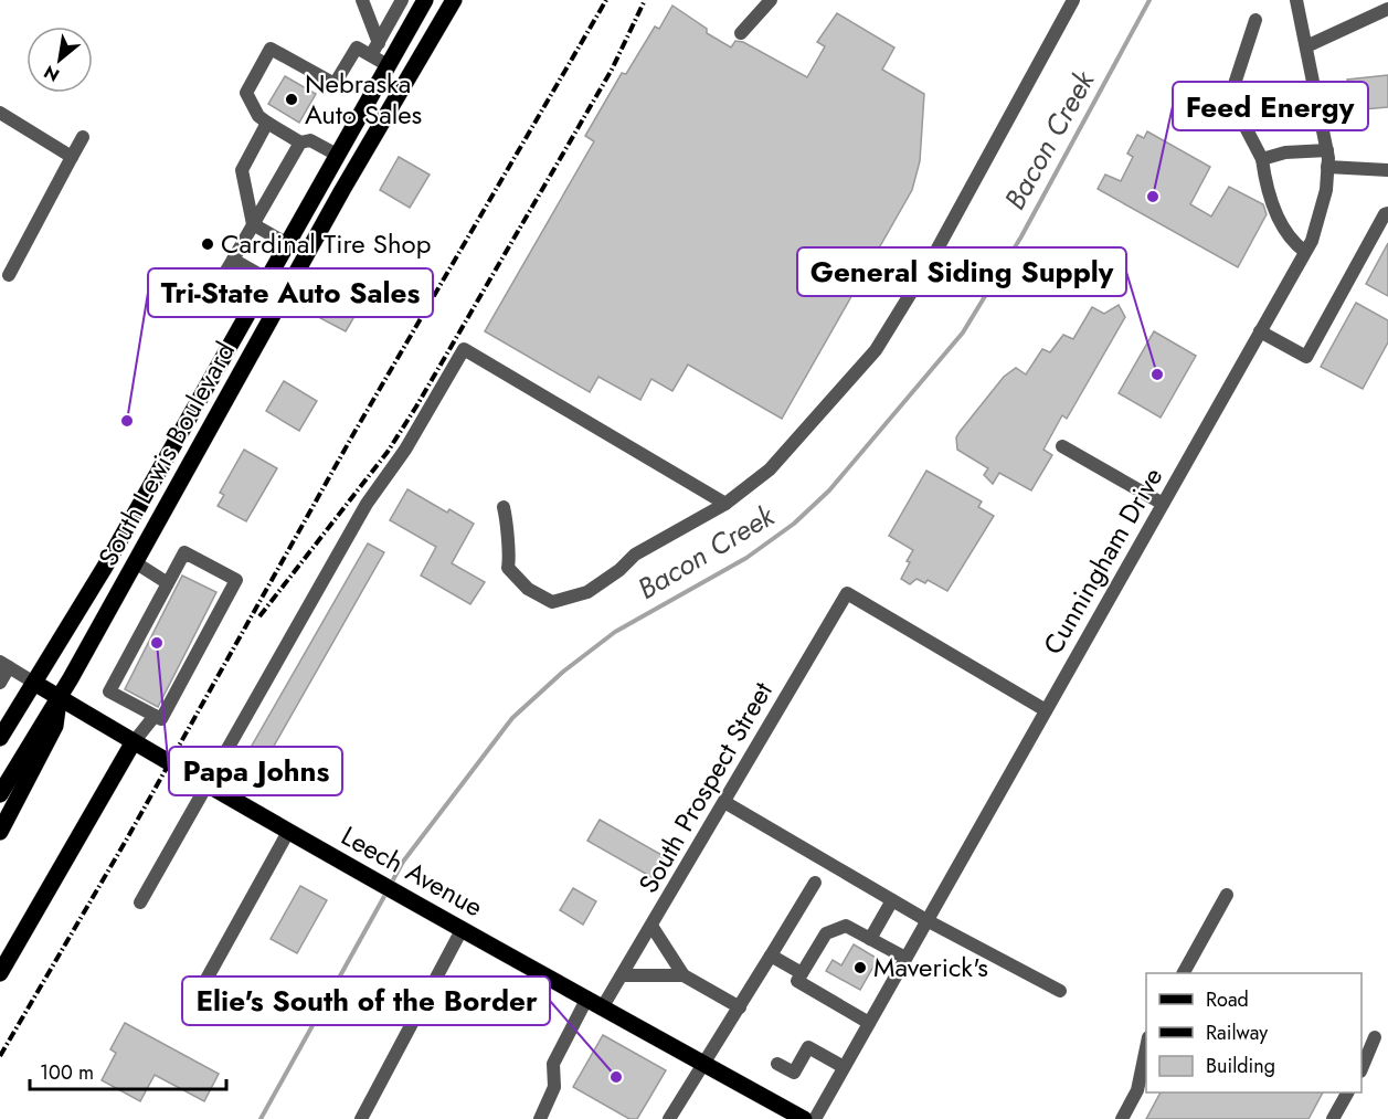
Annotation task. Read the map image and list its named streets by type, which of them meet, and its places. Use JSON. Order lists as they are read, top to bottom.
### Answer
{
  "streets": {
    "main road": ["South Lewis Boulevard", "Leech Avenue"],
    "street": ["Cunningham Drive", "South Prospect Street"]
  },
  "crossings": [
    ["South Lewis Boulevard", "Leech Avenue"],
    ["Cunningham Drive", "South Prospect Street"],
    ["South Prospect Street", "Leech Avenue"]
  ],
  "water": ["Bacon Creek"],
  "places": [
    "Nebraska Auto Sales",
    "Feed Energy",
    "Cardinal Tire Shop",
    "General Siding Supply",
    "Tri-State Auto Sales",
    "Papa Johns",
    "Maverick's",
    "Elie's South of the Border"
  ],
  "legend": ["Road", "Railway", "Building"],
  "scale_bar": "100 m",
  "north": "bottom left"
}
